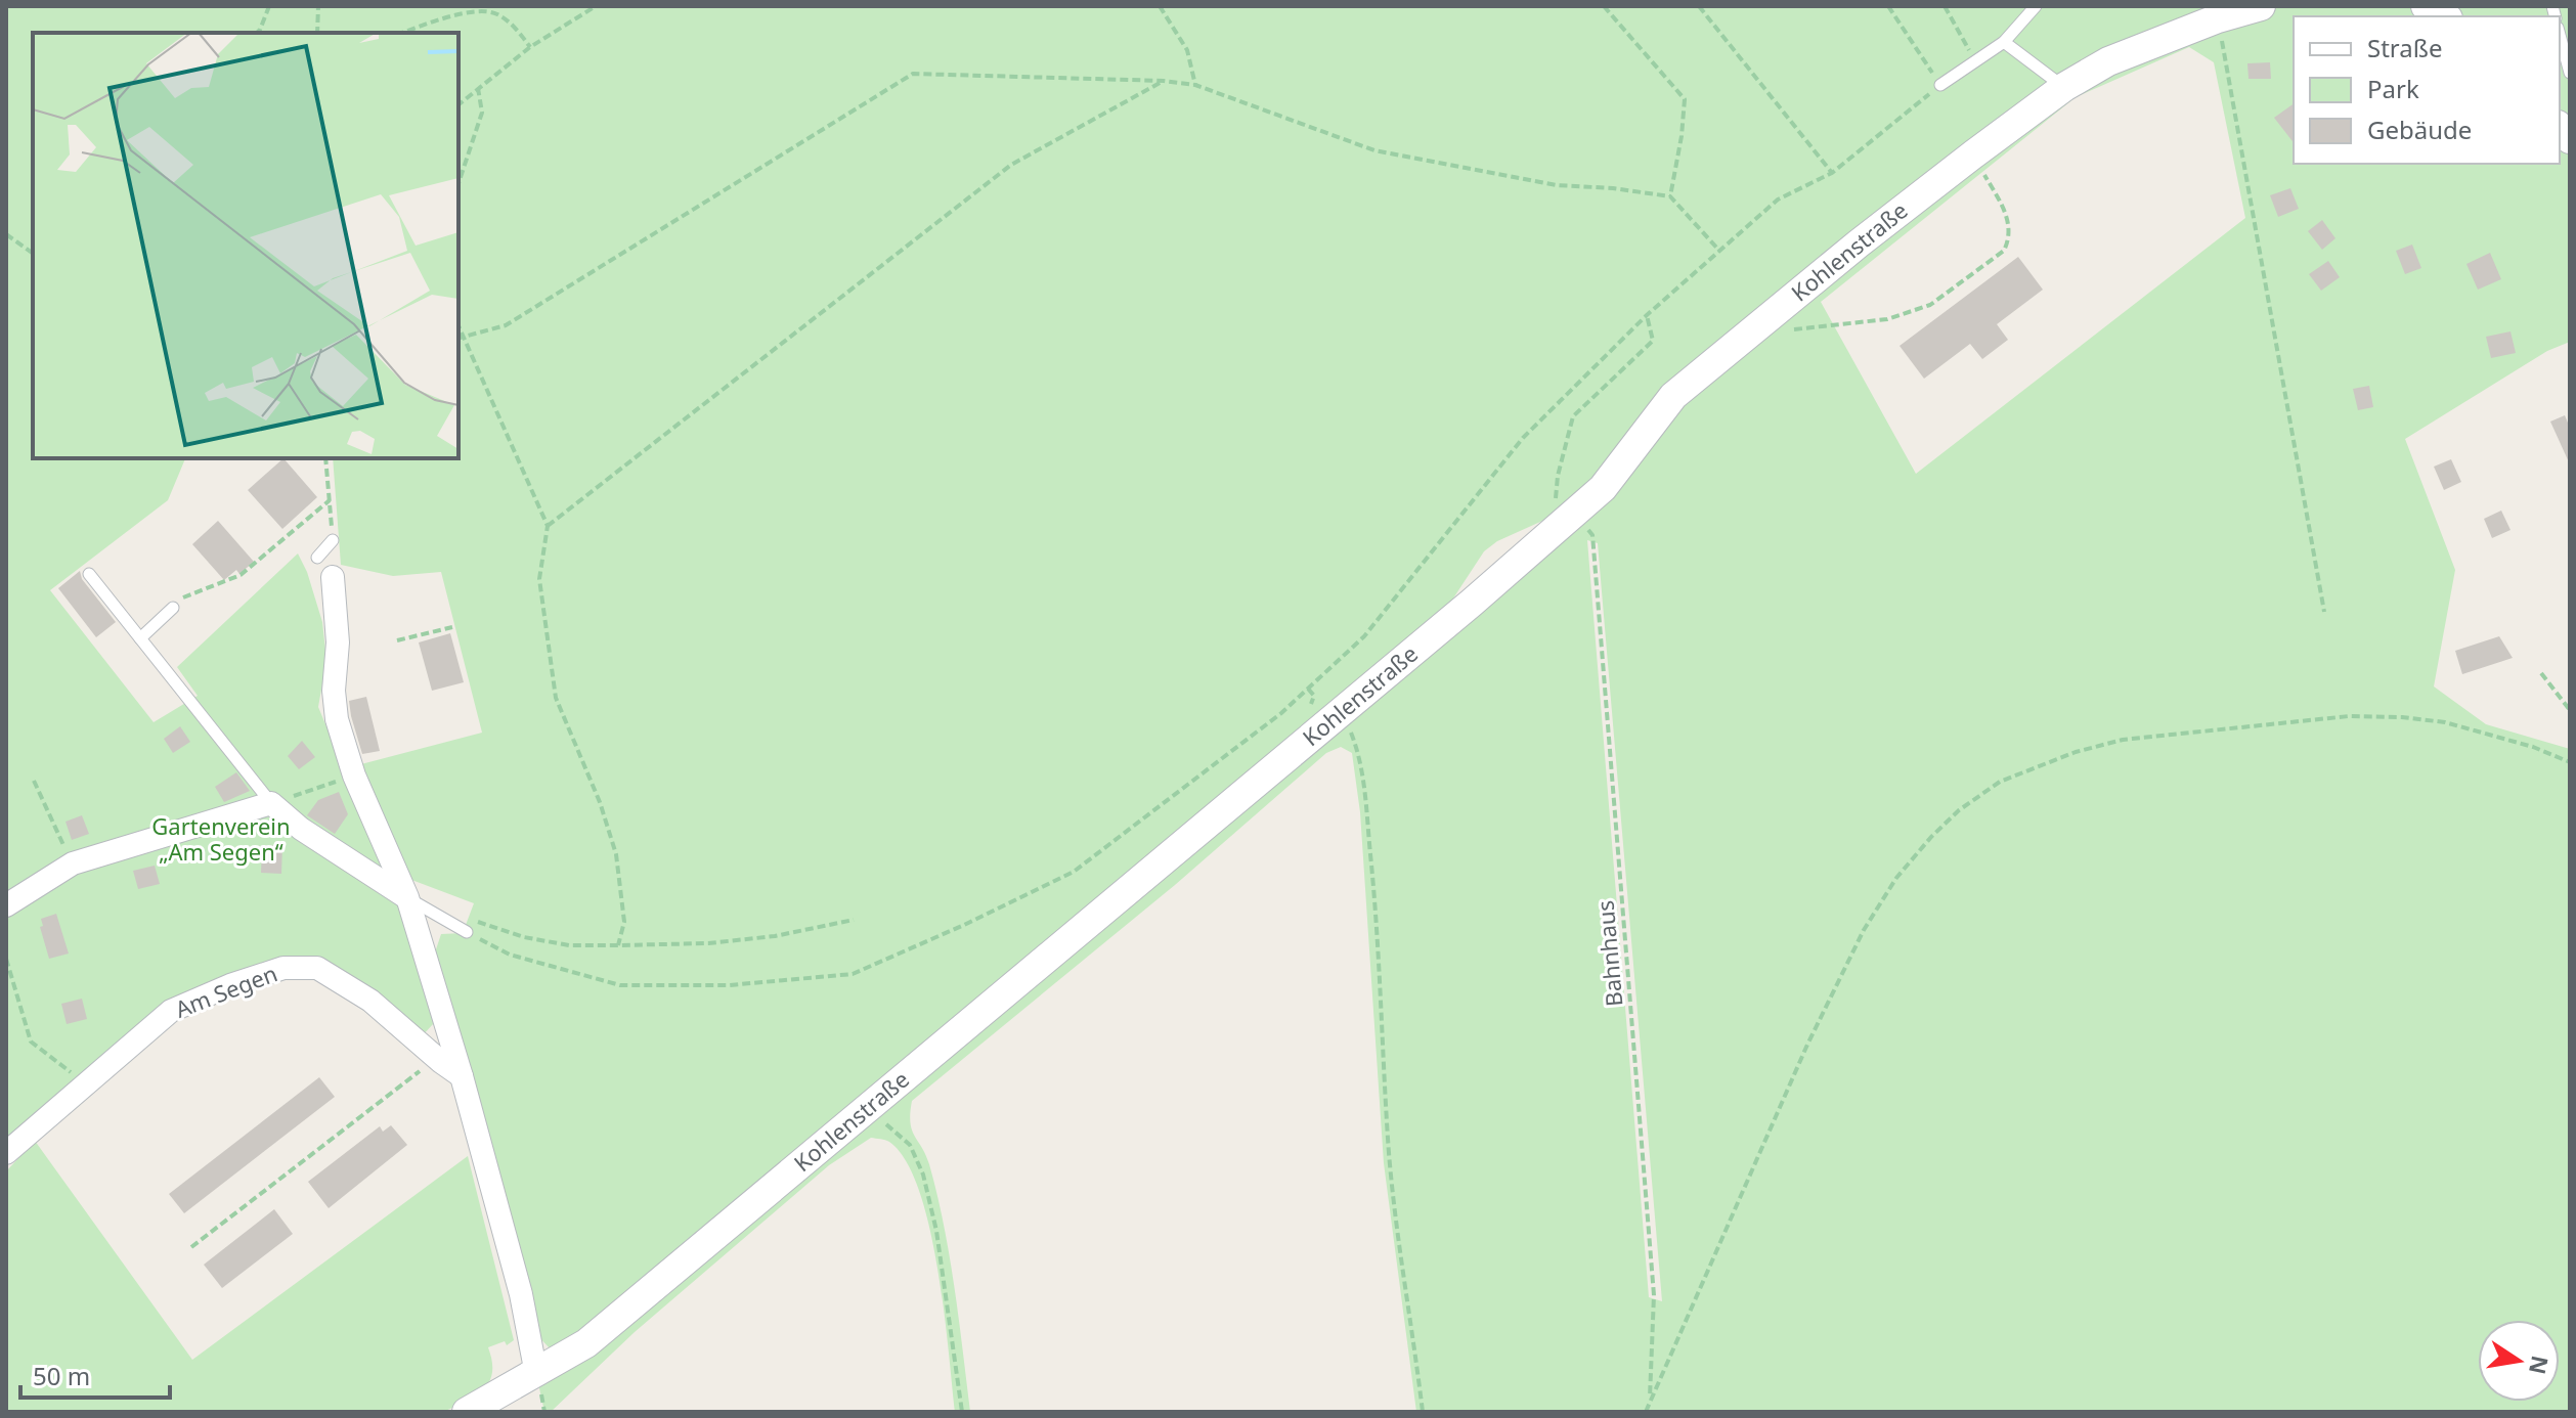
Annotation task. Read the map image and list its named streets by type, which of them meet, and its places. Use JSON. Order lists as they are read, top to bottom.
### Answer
{
  "streets": {
    "street": ["Kohlenstraße", "Am Segen"],
    "path": ["Bahnhaus"]
  },
  "crossings": [
    ["Kohlenstraße", "Bahnhaus"]
  ],
  "parks": ["Gartenverein „Am Segen“"],
  "legend": ["Straße", "Park", "Gebäude"],
  "scale_bar": "50 m",
  "north": "right"
}
